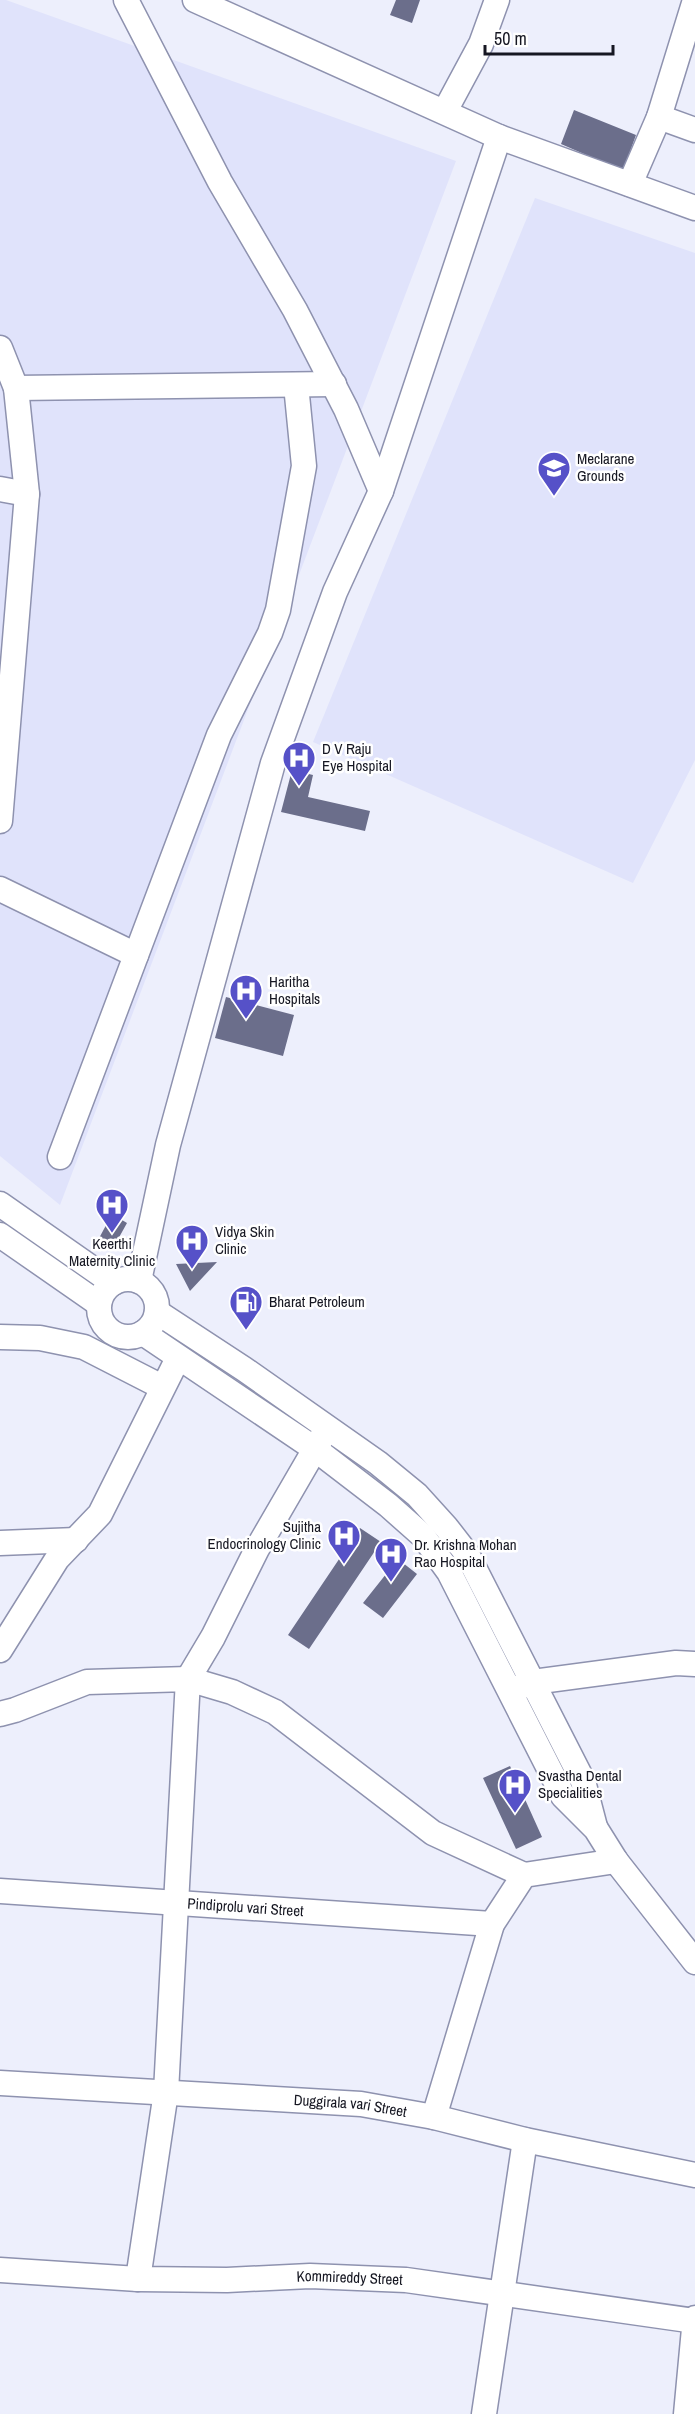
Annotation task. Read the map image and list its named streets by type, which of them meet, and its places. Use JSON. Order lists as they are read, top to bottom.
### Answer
{
  "streets": {
    "street": ["Pindiprolu vari Street", "Duggirala vari Street", "Kommireddy Street"]
  },
  "places": {
    "school or university": ["Meclarane Grounds"],
    "hospital": [
      "D V Raju Eye Hospital",
      "Haritha Hospitals",
      "Keerthi Maternity Clinic",
      "Vidya Skin Clinic",
      "Sujitha Endocrinology Clinic",
      "Dr. Krishna Mohan Rao Hospital",
      "Svastha Dental Specialities"
    ],
    "fuel station": ["Bharat Petroleum"]
  },
  "scale_bar": "50 m"
}
